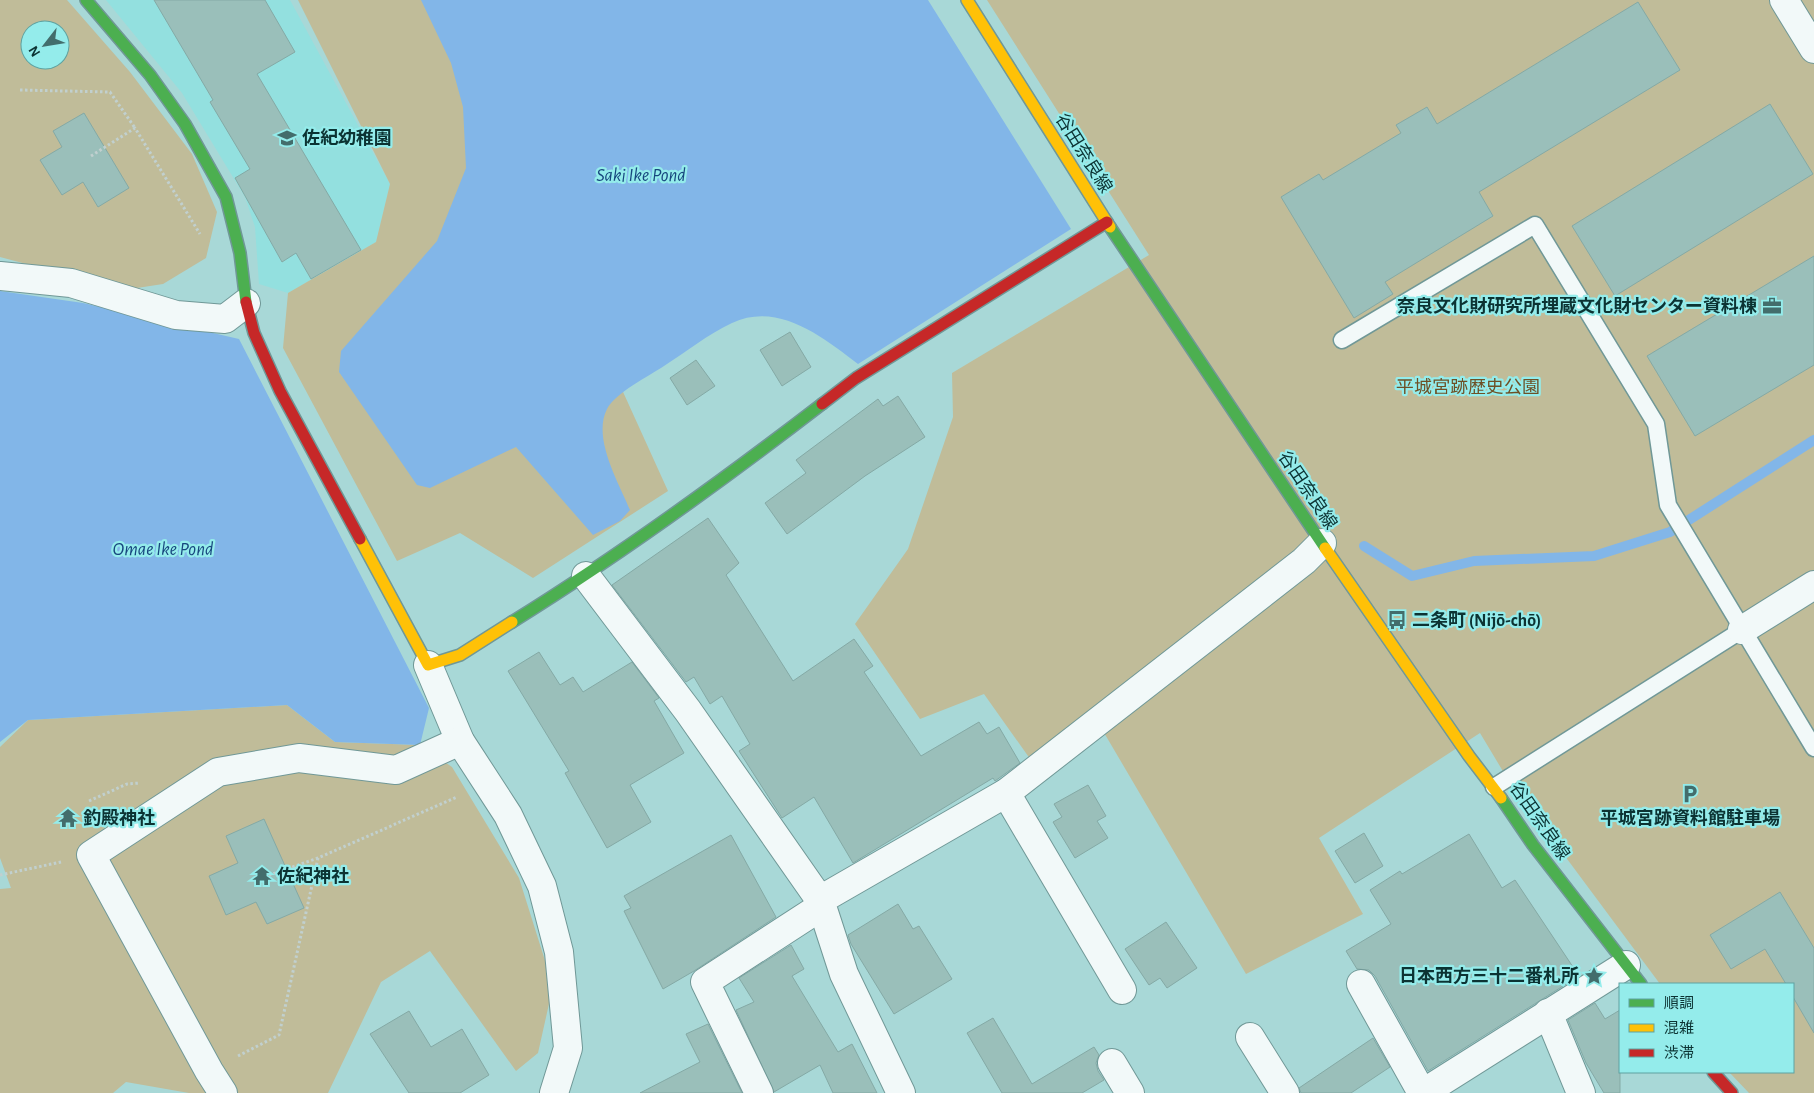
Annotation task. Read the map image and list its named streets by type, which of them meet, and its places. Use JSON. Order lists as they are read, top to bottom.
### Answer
{
  "streets": {
    "street": ["谷田奈良線"]
  },
  "water": ["Saki Ike Pond", "Omae Ike Pond"],
  "parks": ["平城宮跡歴史公園"],
  "places": {
    "school or university": ["佐紀幼稚園"],
    "office": ["奈良文化財研究所埋蔵文化財センター資料棟"],
    "bus stop": ["二条町 (Nijō-chō)"],
    "parking": ["平城宮跡資料館駐車場"],
    "temple": ["釣殿神社", "佐紀神社"],
    "place": ["日本西方三十二番札所"]
  },
  "legend": ["順調", "混雑", "渋滞"],
  "north": "bottom left"
}
